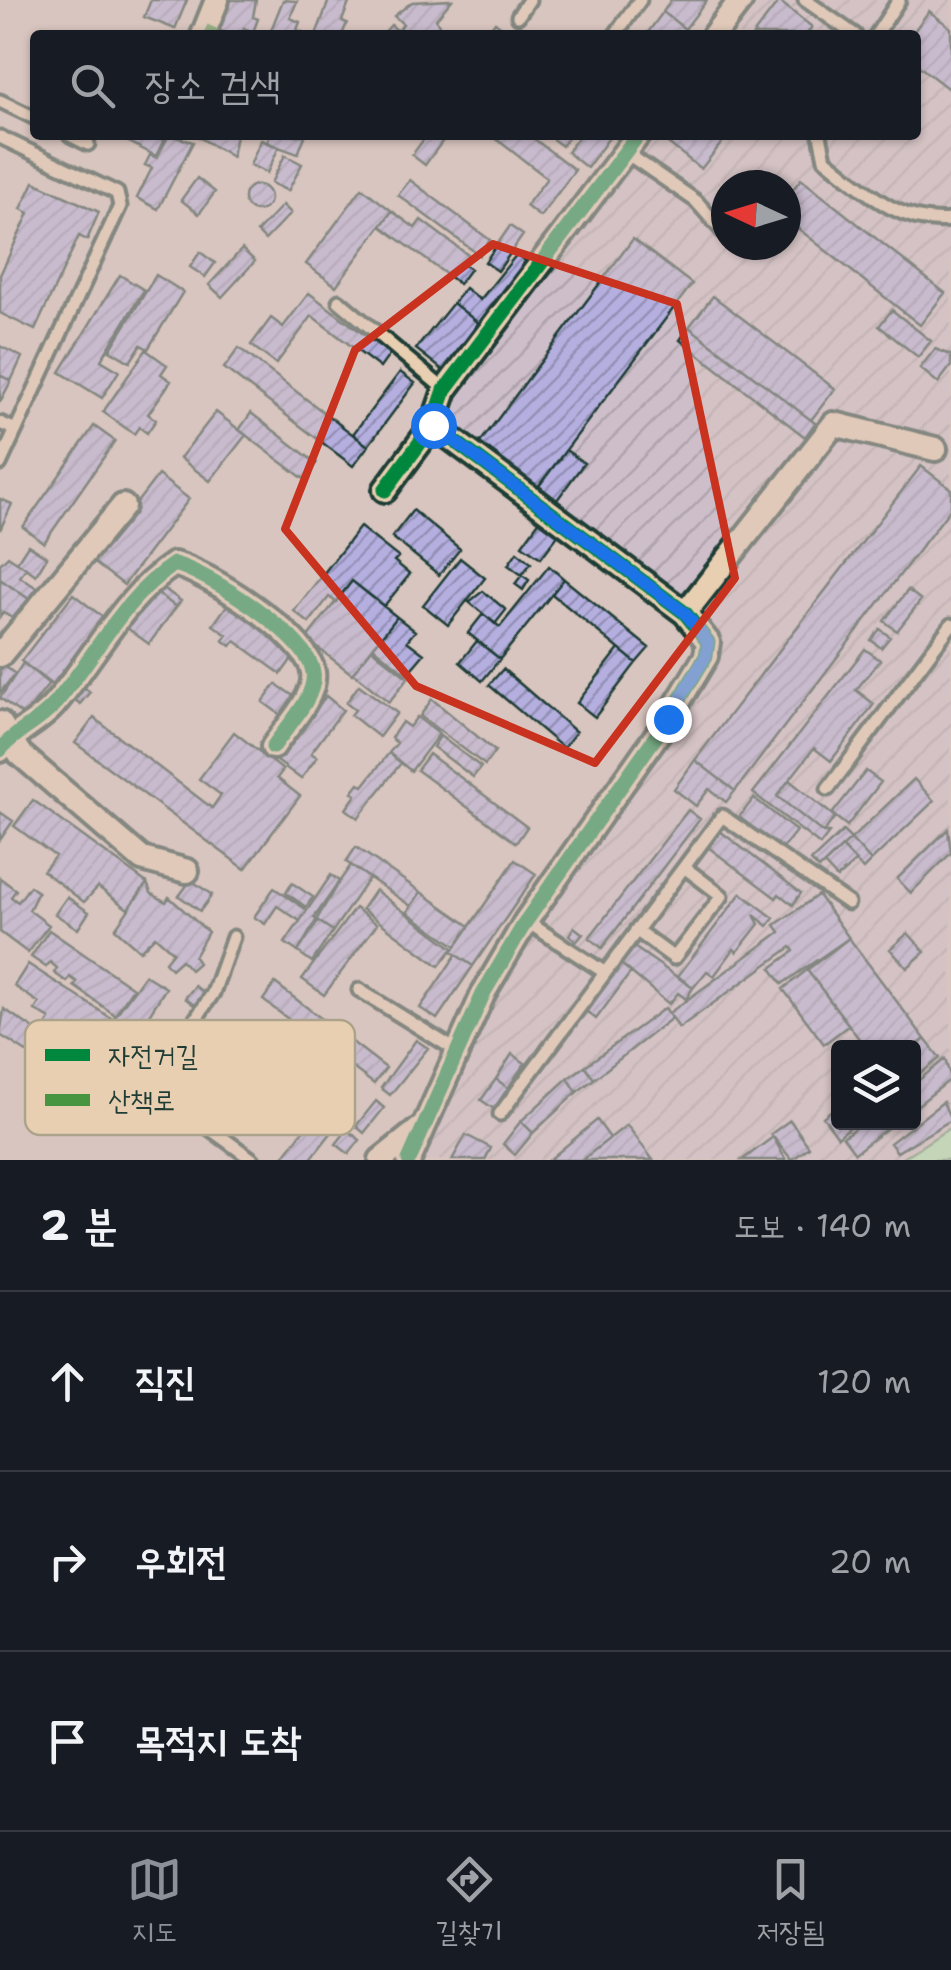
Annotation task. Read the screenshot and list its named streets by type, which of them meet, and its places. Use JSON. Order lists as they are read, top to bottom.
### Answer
{
  "legend": ["자전거길", "산책로"],
  "north": "left",
  "page": {
    "search": "장소 검색",
    "heading": ["2 분", "도보 · 140 m"],
    "list": [
      ["직진", "120 m"],
      ["우회전", "20 m"],
      "목적지 도착"
    ],
    "nav": ["지도", "길찾기", "저장됨"]
  }
}
